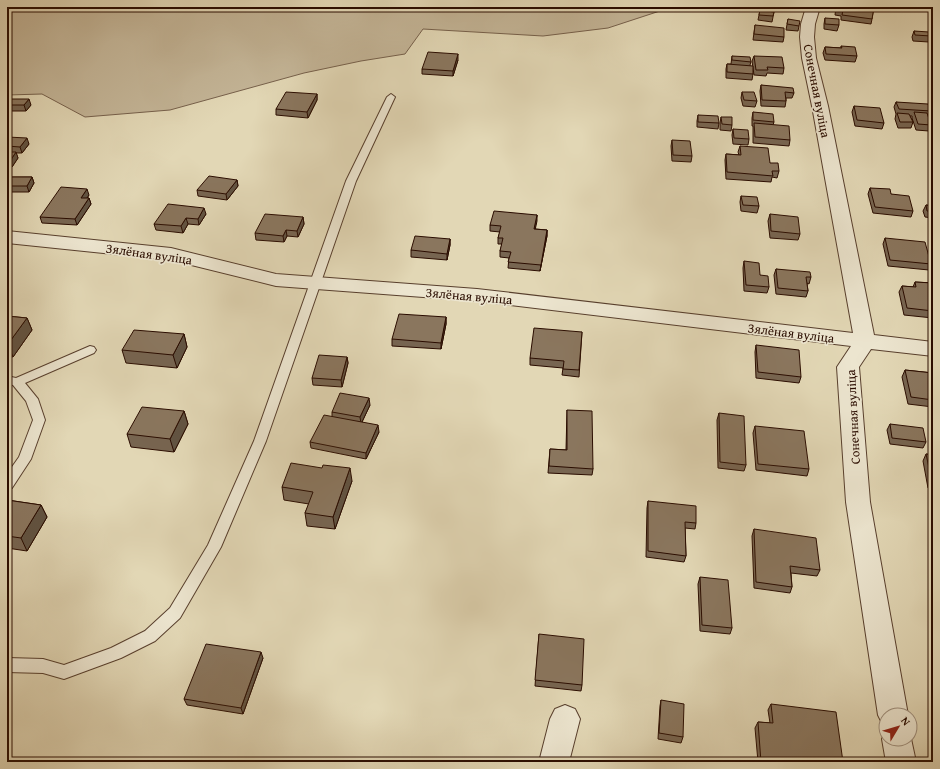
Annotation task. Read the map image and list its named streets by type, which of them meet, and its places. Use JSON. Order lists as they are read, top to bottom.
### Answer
{
  "streets": {
    "street": ["Сонечная вуліца", "Зялёная вуліца"]
  },
  "crossings": [
    ["Сонечная вуліца", "Зялёная вуліца"]
  ],
  "north": "top right"
}
